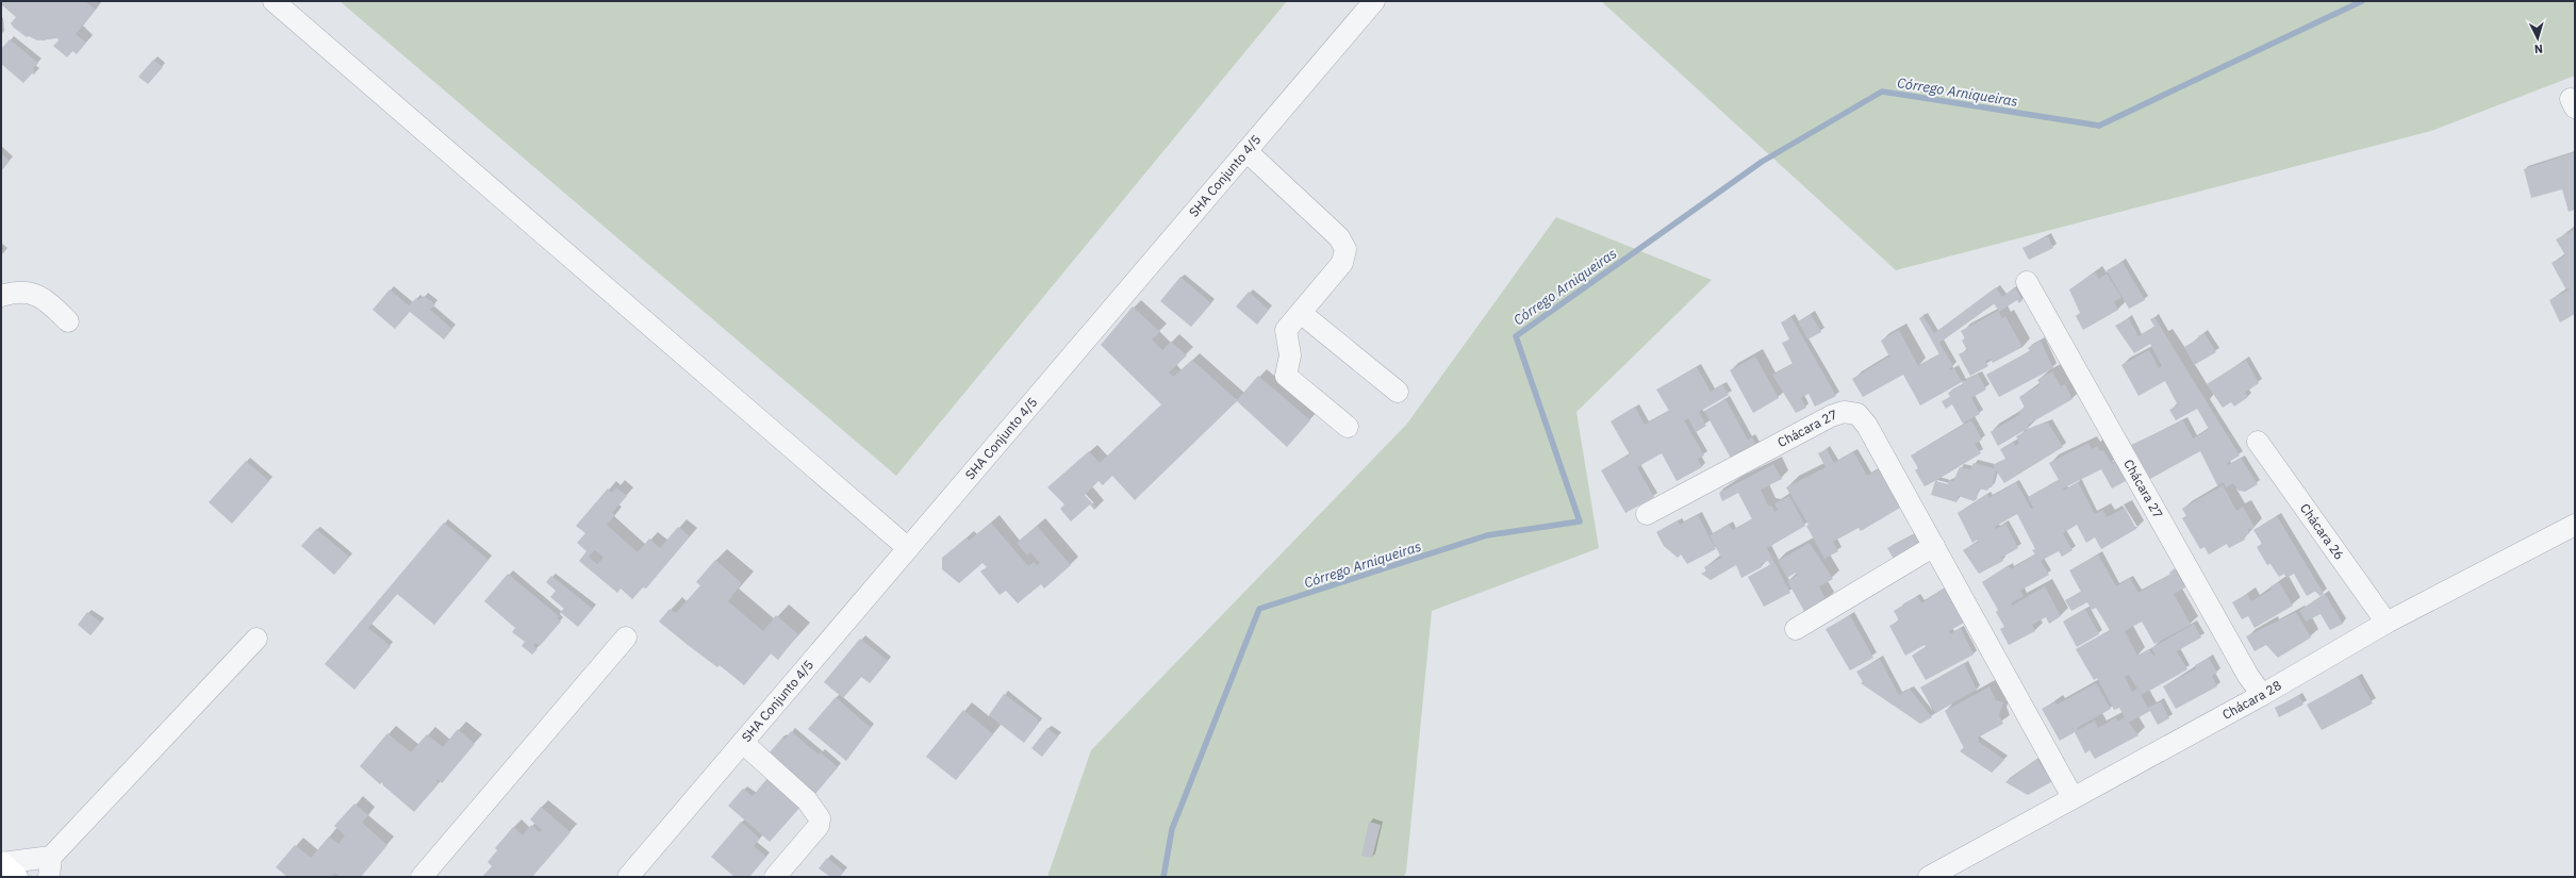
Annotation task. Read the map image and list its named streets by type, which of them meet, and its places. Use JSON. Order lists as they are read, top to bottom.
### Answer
{
  "streets": {
    "street": [
      "SHA Conjunto 4/5",
      "Chácara 27",
      "Chácara 26",
      "Chácara 28"
    ]
  },
  "crossings": [
    ["Chácara 27", "Chácara 28"],
    ["Chácara 26", "Chácara 28"]
  ],
  "water": ["Córrego Arniqueiras"],
  "north": "bottom"
}
